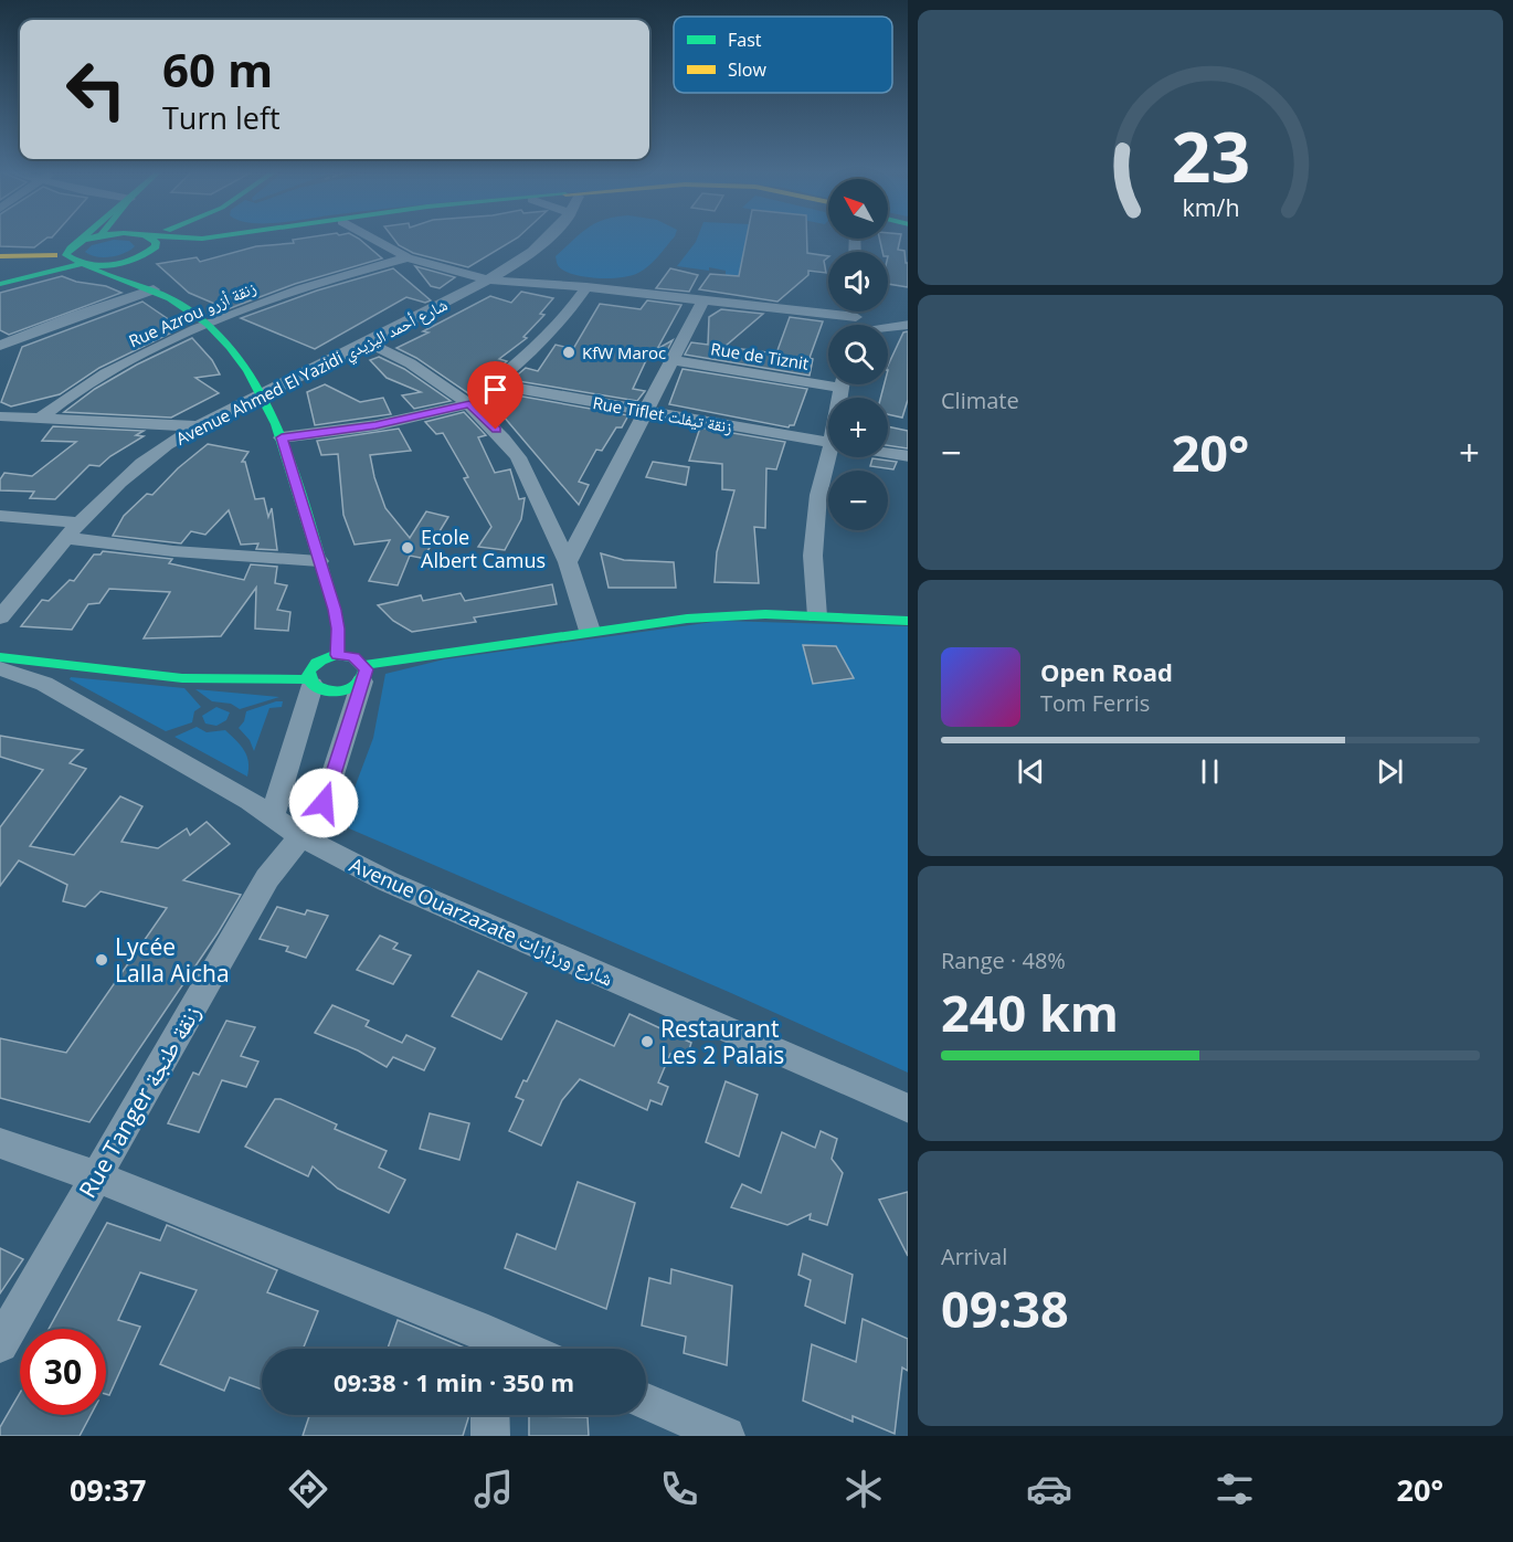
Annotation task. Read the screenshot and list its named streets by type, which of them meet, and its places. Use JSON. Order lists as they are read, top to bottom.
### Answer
{
  "streets": {
    "street": [
      "Rue Azrou زنقة أزرو",
      "Rue de Tiznit",
      "Avenue Ahmed El Yazidi شارع أحمد اليزيدي",
      "Rue Tiflet زنقة تيفلت",
      "Avenue Ouarzazate شارع ورزازات",
      "Rue Tanger زنقة طنجة"
    ]
  },
  "crossings": [
    ["Avenue Ouarzazate شارع ورزازات", "Rue Tanger زنقة طنجة"]
  ],
  "places": [
    "KfW Maroc",
    "Ecole Albert Camus",
    "Lycée Lalla Aicha",
    "Restaurant Les 2 Palais"
  ],
  "legend": ["Fast", "Slow"],
  "north": "top left",
  "page": {
    "turn": ["60 m", "Turn left"],
    "map_buttons": ["+", "−"],
    "tile": [
      "Climate",
      ["Range · 48%", "240 km"],
      ["Arrival", "09:38"]
    ],
    "heat": ["−", "20°", "+"],
    "song": ["Open Road", "Tom Ferris"],
    "limit": "30",
    "trip": "09:38 · 1 min · 350 m",
    "tabs": ["09:37", "20°"],
    "gauge": ["23", "km/h"]
  }
}
